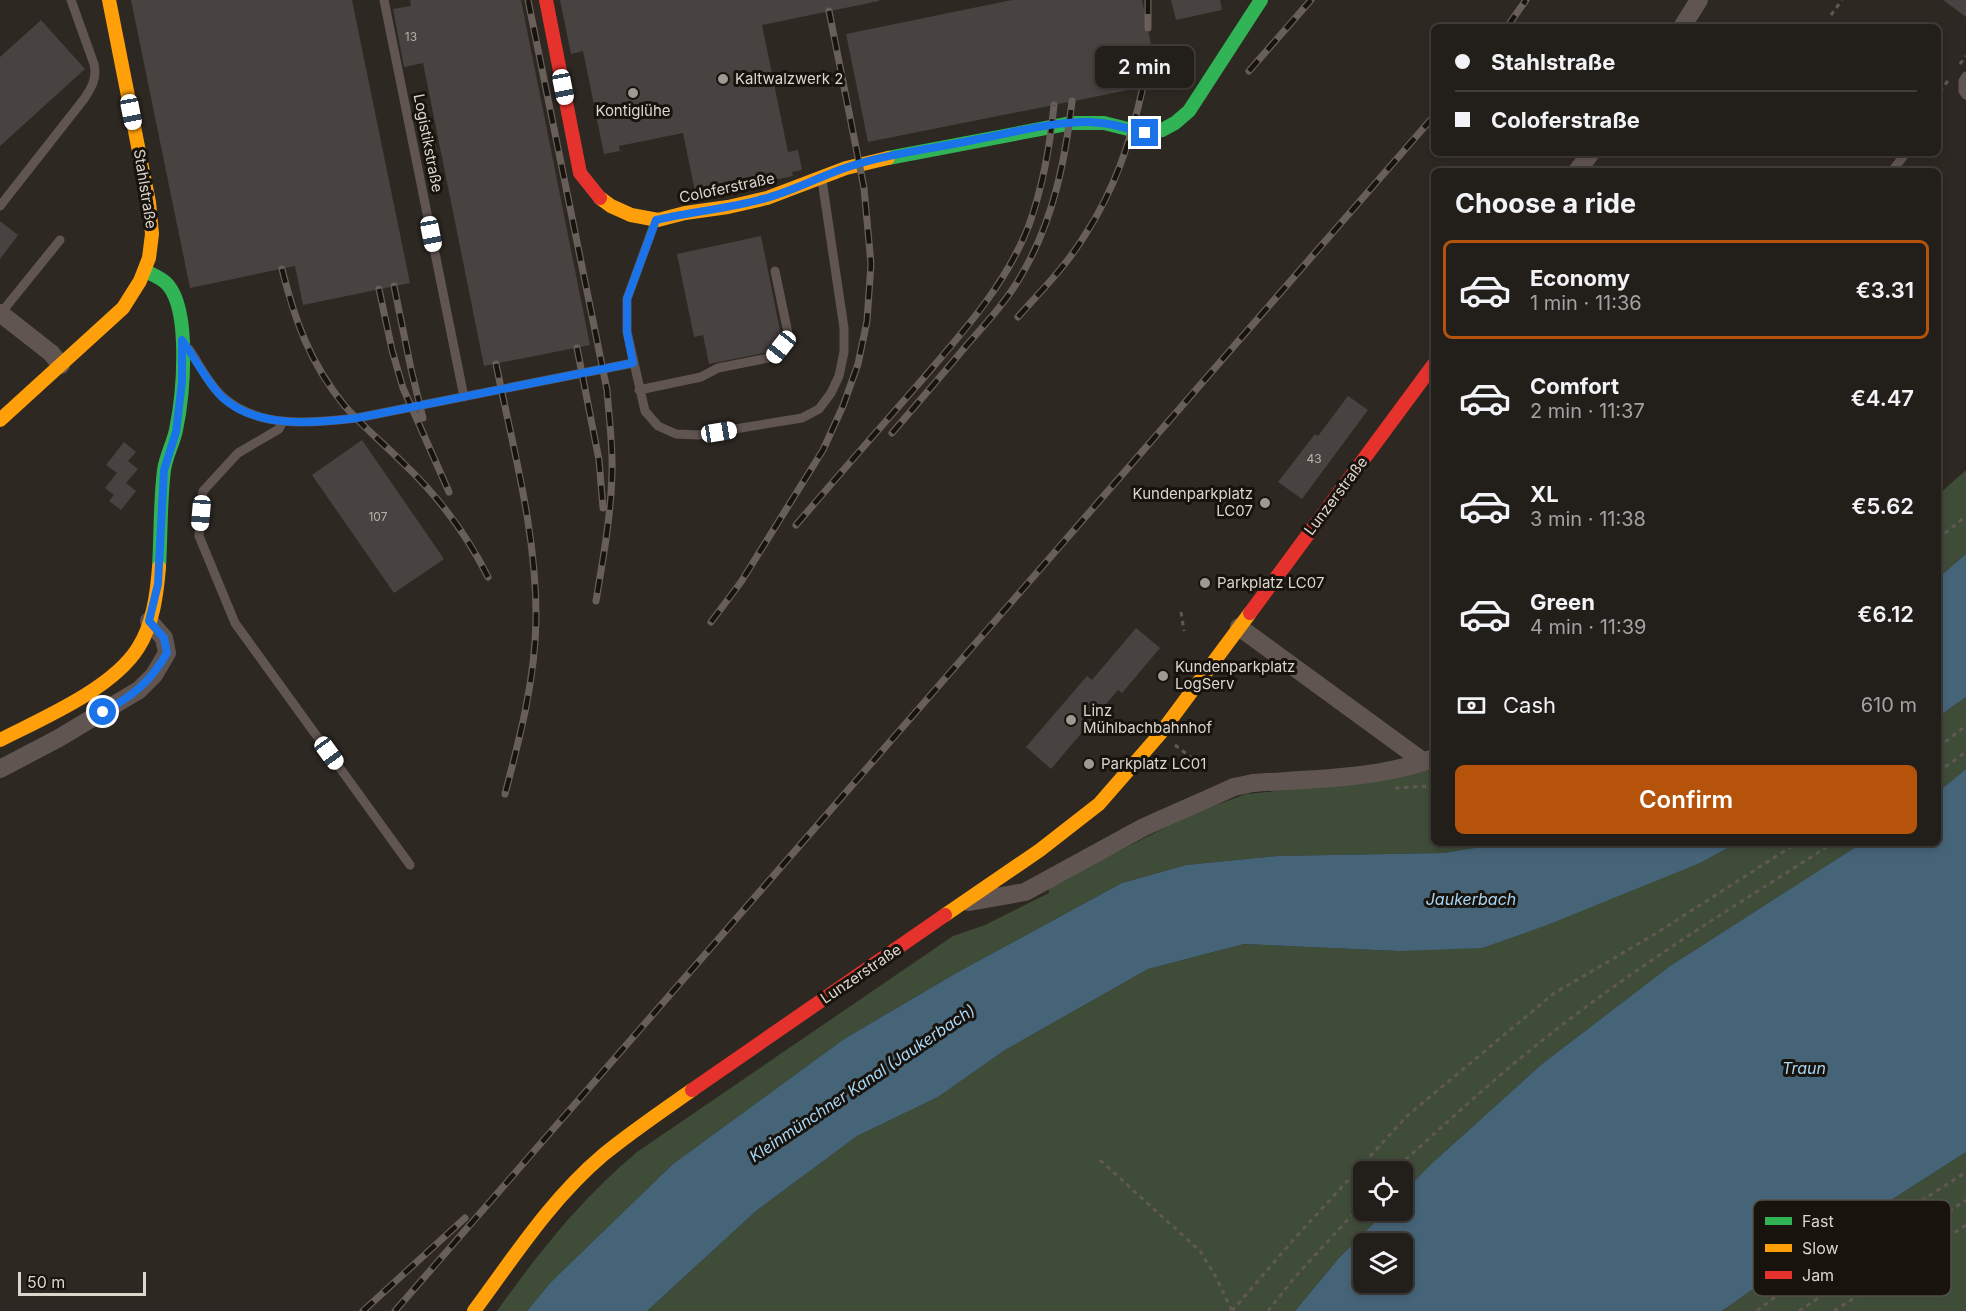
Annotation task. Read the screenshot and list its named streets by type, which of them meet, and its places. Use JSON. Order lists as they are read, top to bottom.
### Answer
{
  "streets": {
    "street": ["Coloferstraße", "Stahlstraße", "Lunzerstraße"],
    "lane": ["Logistikstraße"]
  },
  "water": ["Jaukerbach", "Traun", "Kleinmünchner Kanal (Jaukerbach)"],
  "places": [
    "Kaltwalzwerk 2",
    "Kontiglühe",
    "Kundenparkplatz LC07",
    "Parkplatz LC07",
    "Kundenparkplatz LogServ",
    "Linz Mühlbachbahnhof",
    "Parkplatz LC01"
  ],
  "house_numbers": ["13", "43", "107"],
  "legend": ["Fast", "Slow", "Jam"],
  "scale_bar": "50 m",
  "page": {
    "banner": ["Stahlstraße", "Coloferstraße"],
    "bubble": "2 min",
    "heading": "Choose a ride",
    "list": [
      {
        "name": "Economy",
        "note": "1 min · 11:36",
        "value": "€3.31"
      },
      {
        "name": "Comfort",
        "note": "2 min · 11:37",
        "value": "€4.47"
      },
      {
        "name": "XL",
        "note": "3 min · 11:38",
        "value": "€5.62"
      },
      {
        "name": "Green",
        "note": "4 min · 11:39",
        "value": "€6.12"
      }
    ],
    "pay": ["Cash", "610 m"],
    "buttons": "Confirm",
    "scale": "50 m"
  }
}
